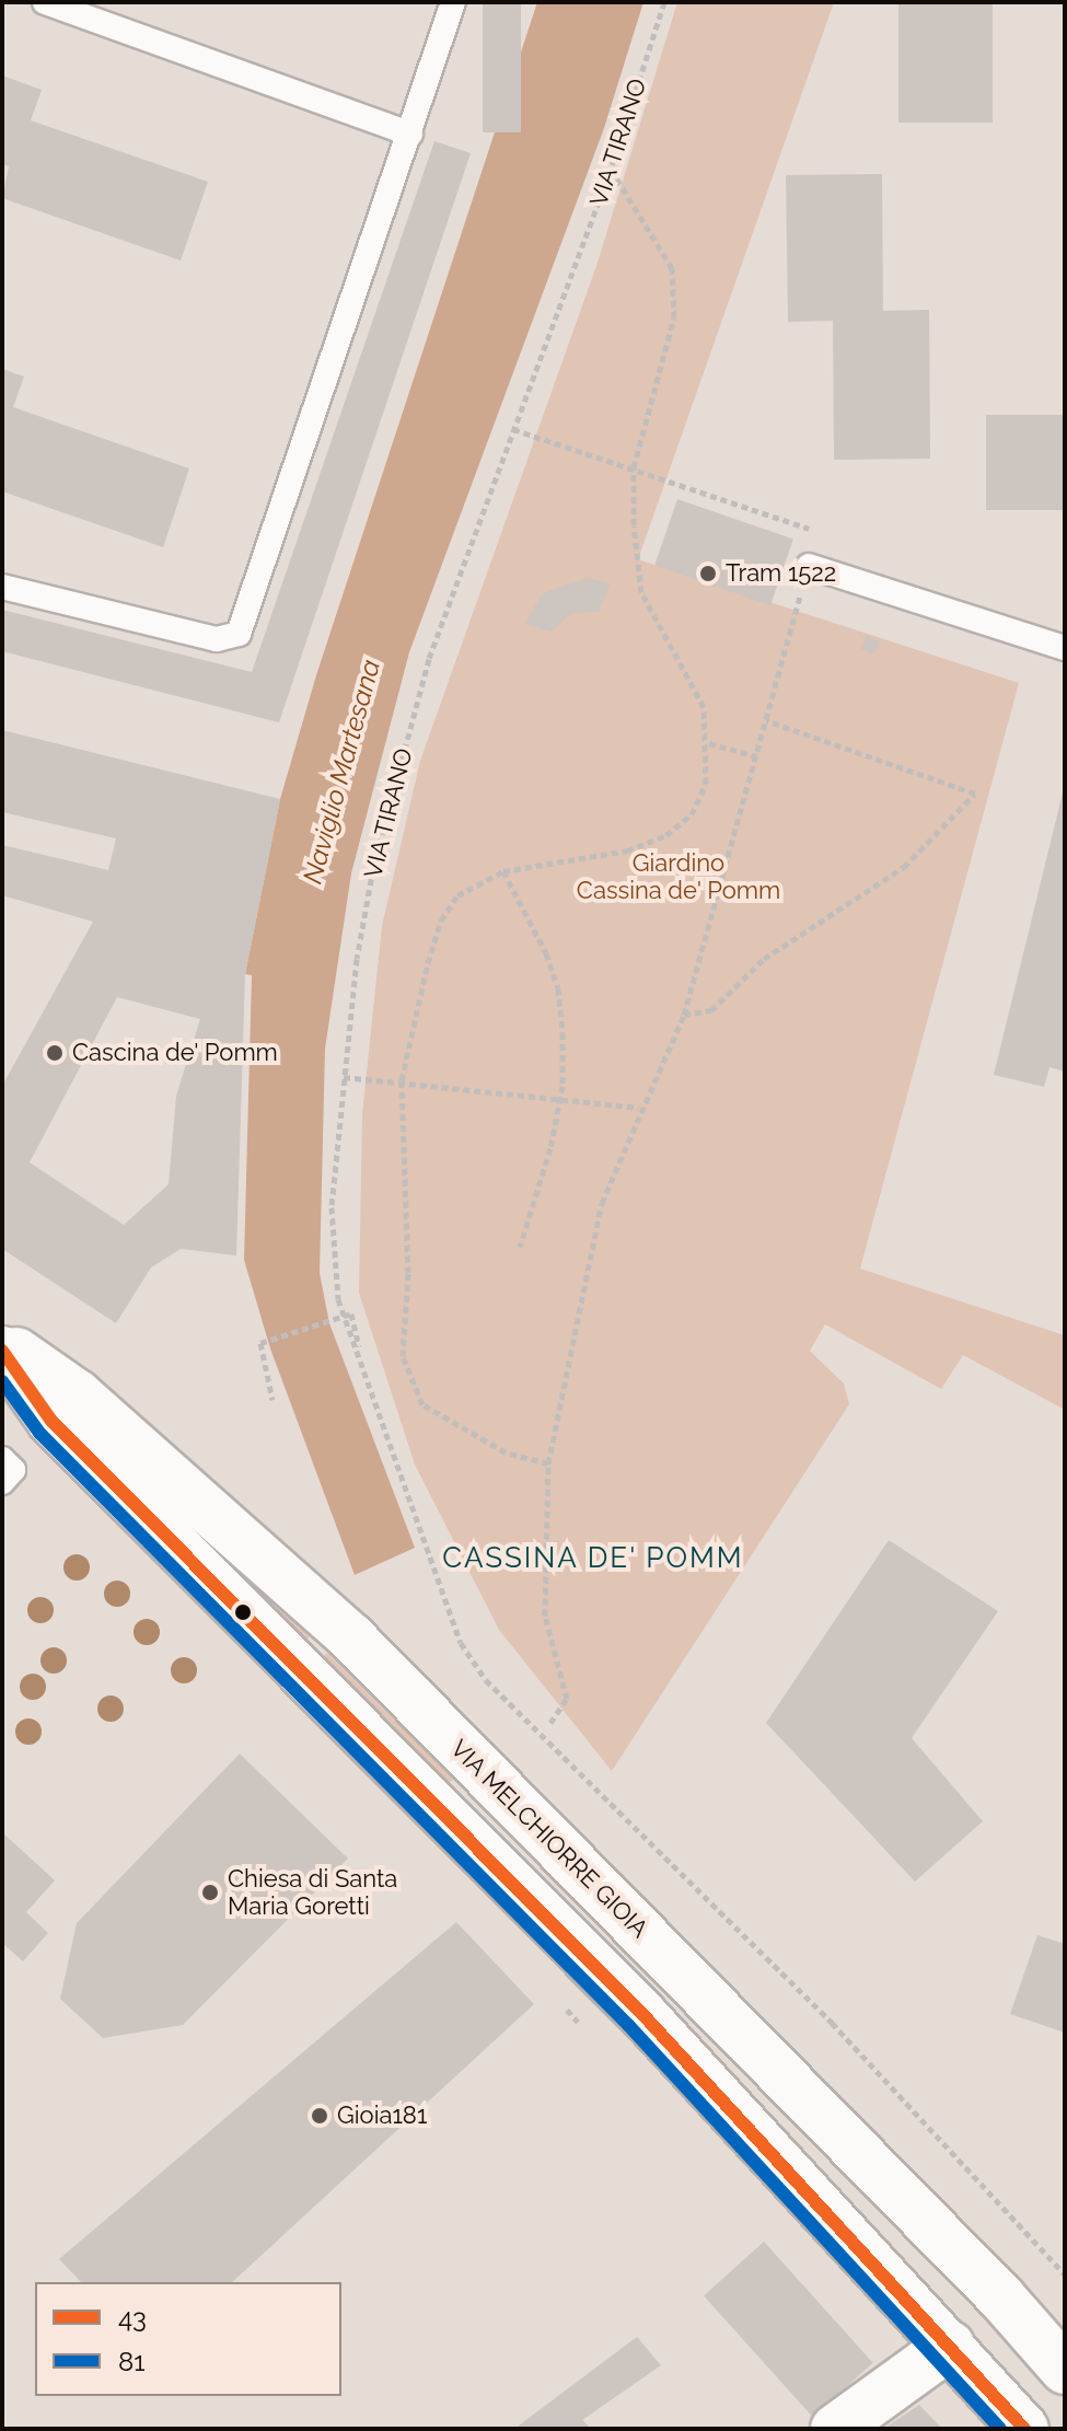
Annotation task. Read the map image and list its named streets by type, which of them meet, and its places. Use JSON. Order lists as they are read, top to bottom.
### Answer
{
  "streets": {
    "street": ["VIA MELCHIORRE GIOIA"],
    "path": ["VIA TIRANO"]
  },
  "districts": ["CASSINA DE' POMM"],
  "water": ["Naviglio Martesana"],
  "parks": ["Giardino Cassina de' Pomm"],
  "places": [
    "Tram 1522",
    "Cascina de' Pomm",
    "Chiesa di Santa Maria Goretti",
    "Gioia181"
  ],
  "lines": ["transit line 43", "transit line 81"],
  "legend": ["43", "81"]
}
